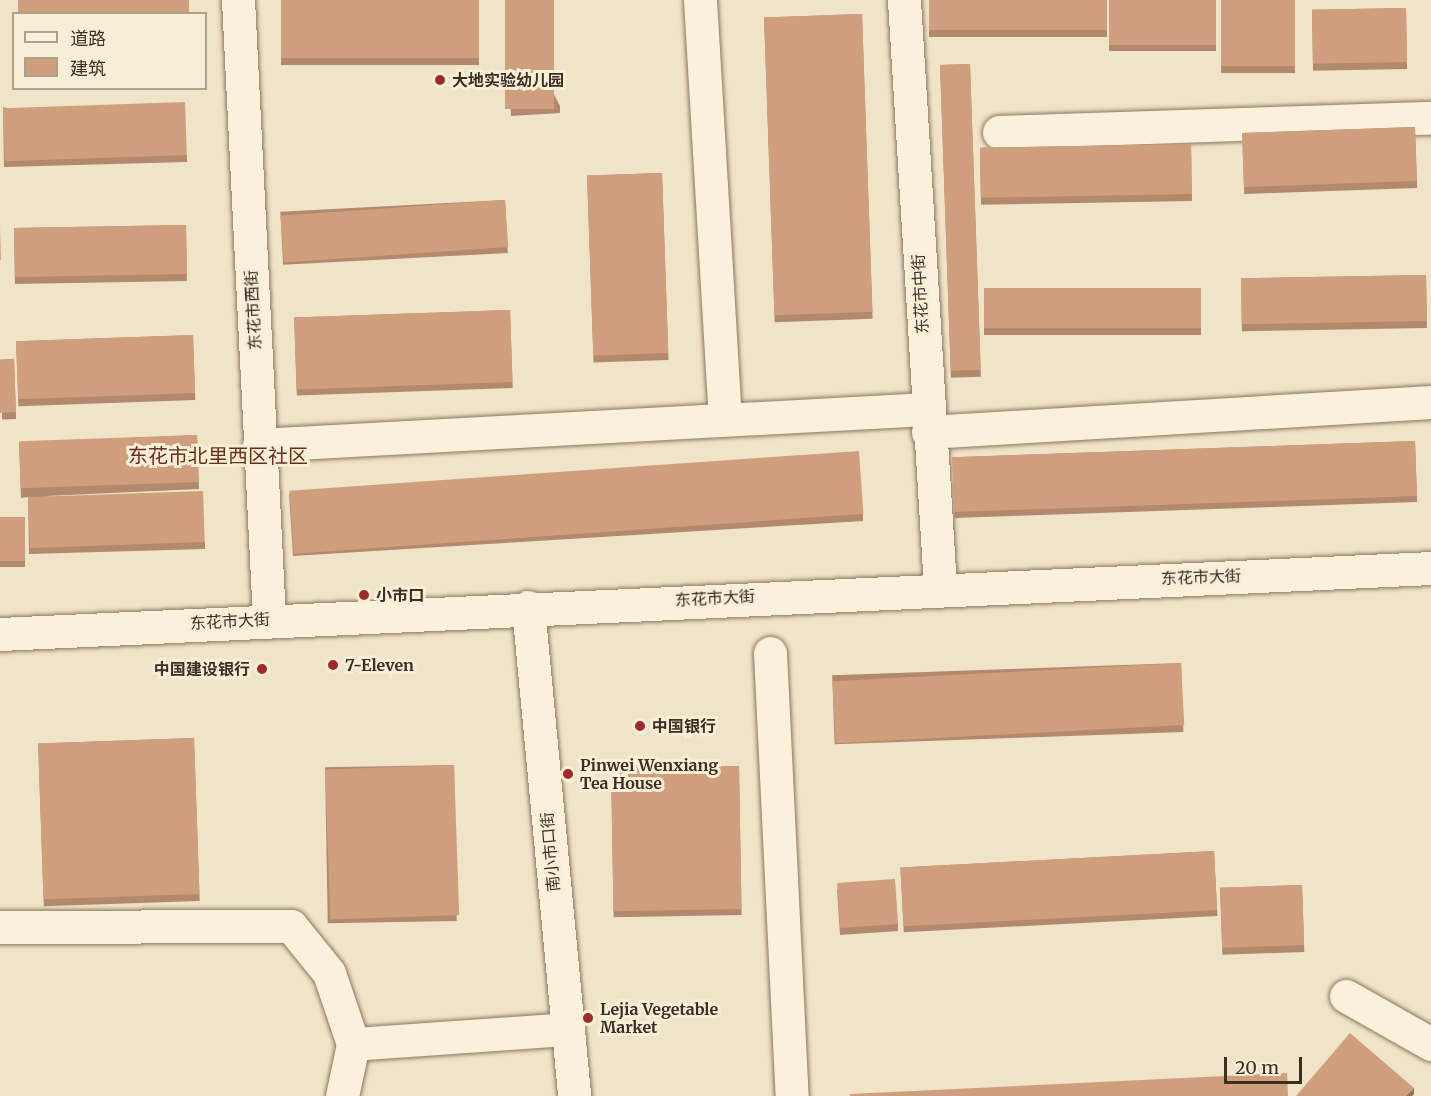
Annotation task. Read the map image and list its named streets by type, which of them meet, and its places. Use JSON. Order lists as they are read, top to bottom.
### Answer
{
  "streets": {
    "street": [
      "东花市中街",
      "东花市西街",
      "东花市大街",
      "南小市口街"
    ]
  },
  "crossings": [
    ["东花市中街", "东花市大街"],
    ["东花市西街", "东花市大街"],
    ["东花市大街", "南小市口街"]
  ],
  "districts": ["东花市北里西区社区"],
  "places": [
    "大地实验幼儿园",
    "小市口",
    "7-Eleven",
    "中国建设银行",
    "中国银行",
    "Pinwei Wenxiang Tea House",
    "Lejia Vegetable Market"
  ],
  "legend": ["道路", "建筑"],
  "scale_bar": "20 m"
}
